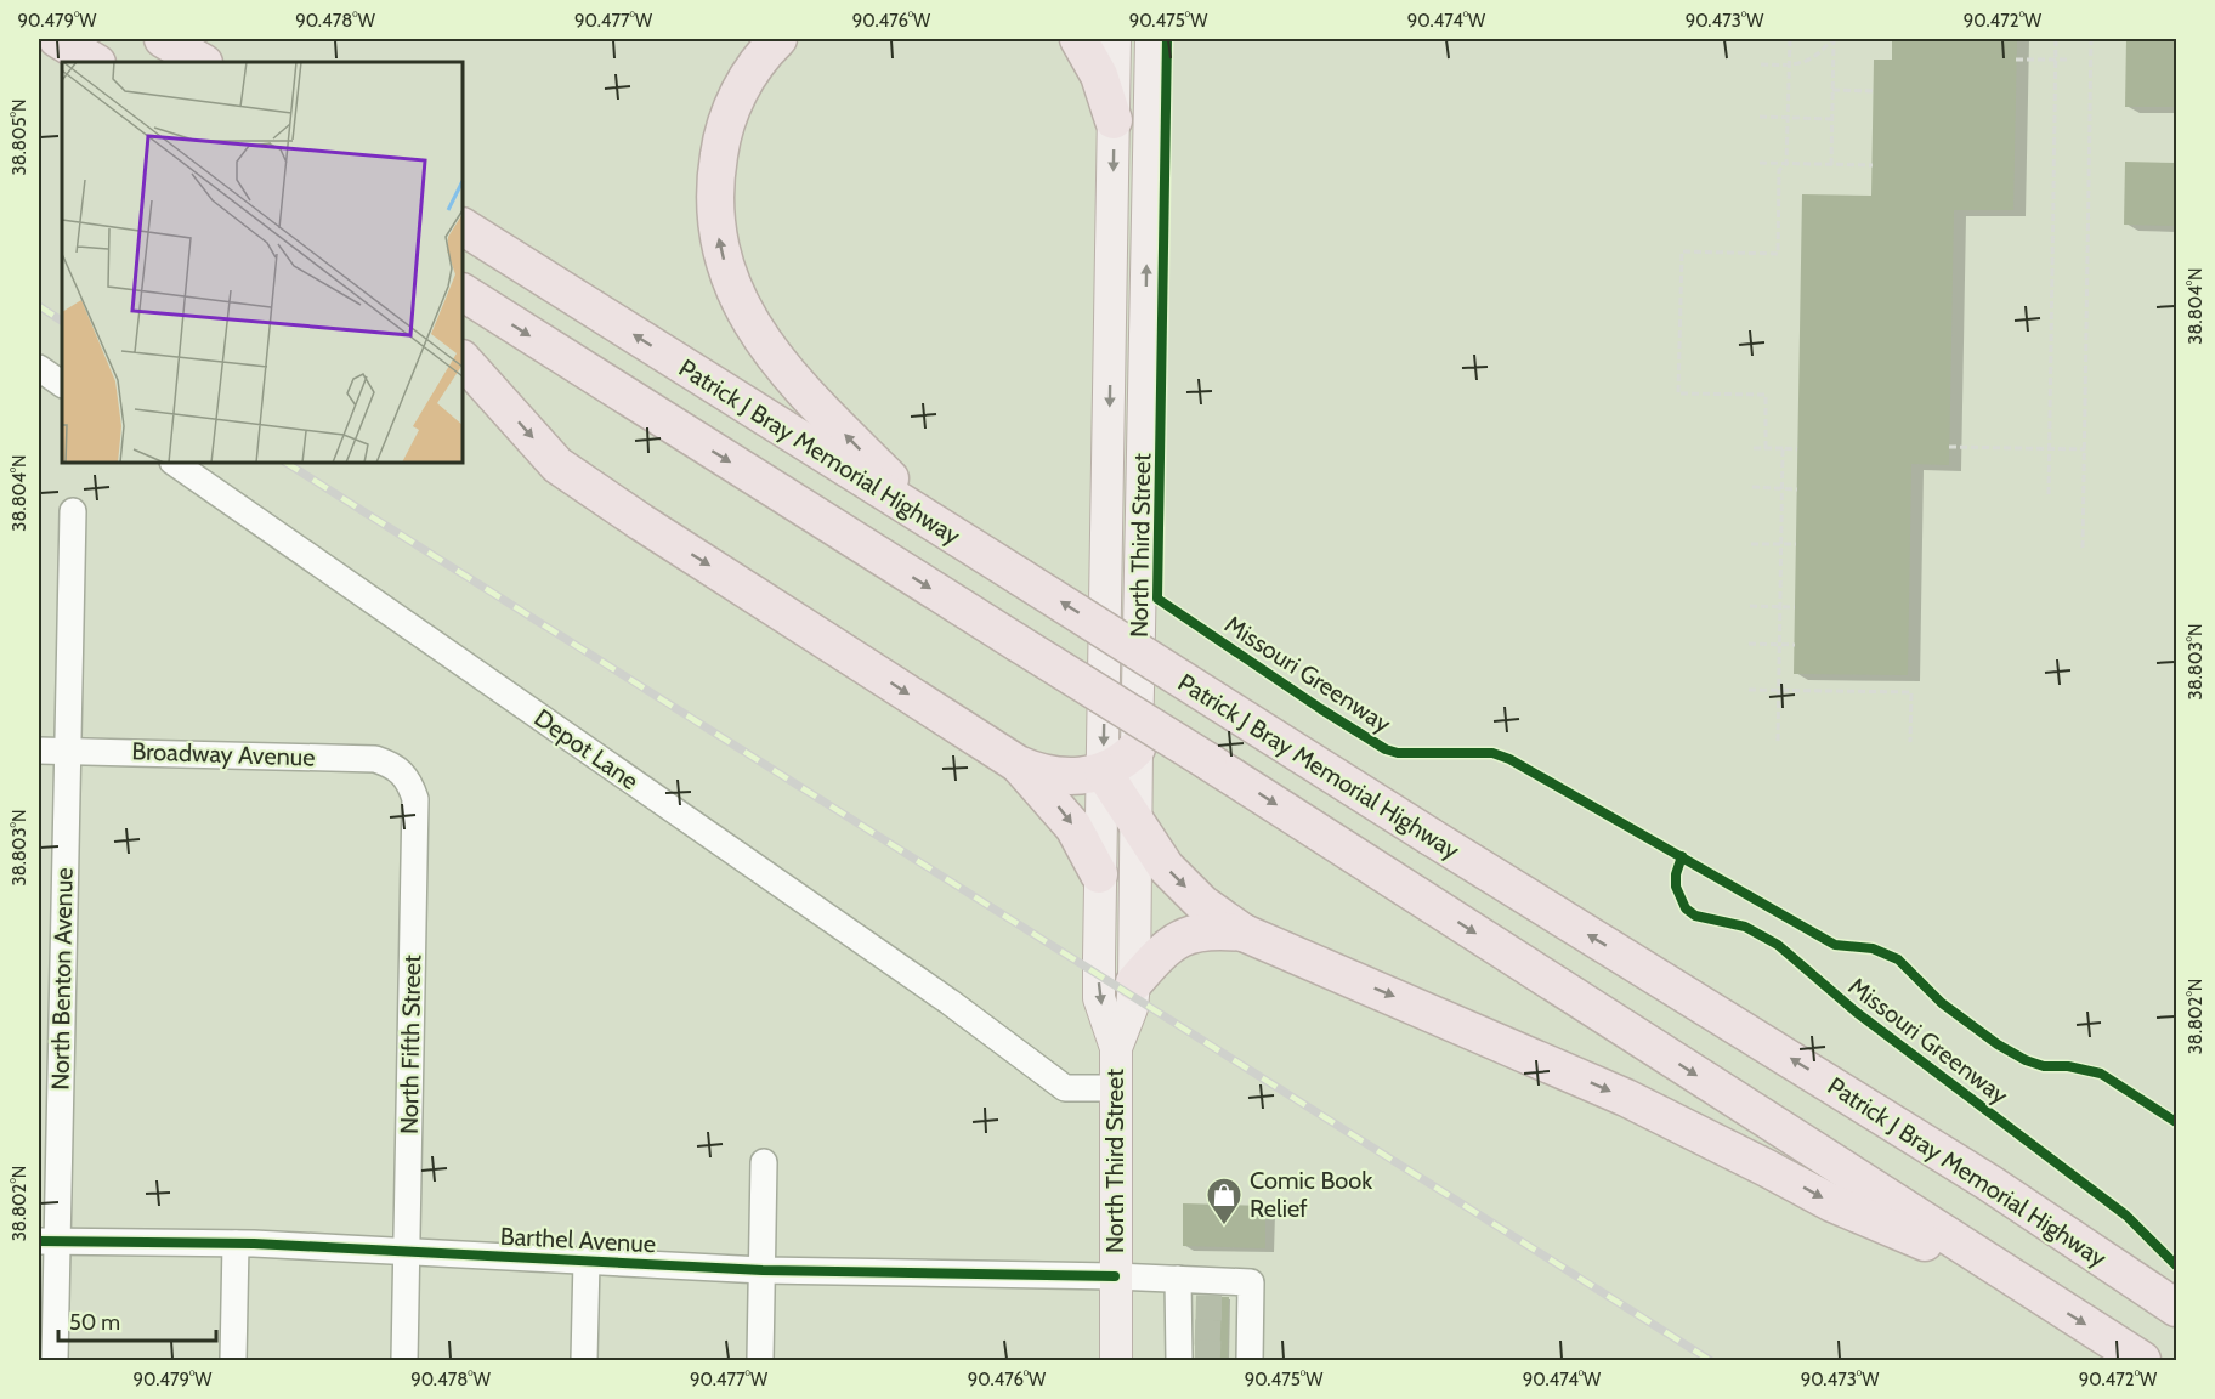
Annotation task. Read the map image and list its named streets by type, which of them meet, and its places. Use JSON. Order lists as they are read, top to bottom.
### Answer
{
  "streets": {
    "highway": ["Patrick J Bray Memorial Highway"],
    "main road": ["North Third Street"],
    "street": [
      "Depot Lane",
      "Broadway Avenue",
      "North Benton Avenue",
      "North Fifth Street",
      "Barthel Avenue"
    ],
    "cycle path": ["Missouri Greenway"]
  },
  "crossings": [
    ["North Third Street", "Depot Lane"],
    ["North Third Street", "Barthel Avenue"],
    ["Broadway Avenue", "North Benton Avenue"],
    ["Broadway Avenue", "North Fifth Street"],
    ["North Benton Avenue", "Barthel Avenue"],
    ["North Fifth Street", "Barthel Avenue"]
  ],
  "places": {
    "shop": ["Comic Book Relief"]
  },
  "scale_bar": "50 m",
  "coordinates": [
    "90.479°W",
    "90.478°W",
    "90.477°W",
    "90.476°W",
    "90.475°W",
    "90.474°W",
    "90.473°W",
    "90.472°W",
    "38.805°N",
    "38.804°N",
    "38.803°N",
    "38.802°N"
  ]
}
